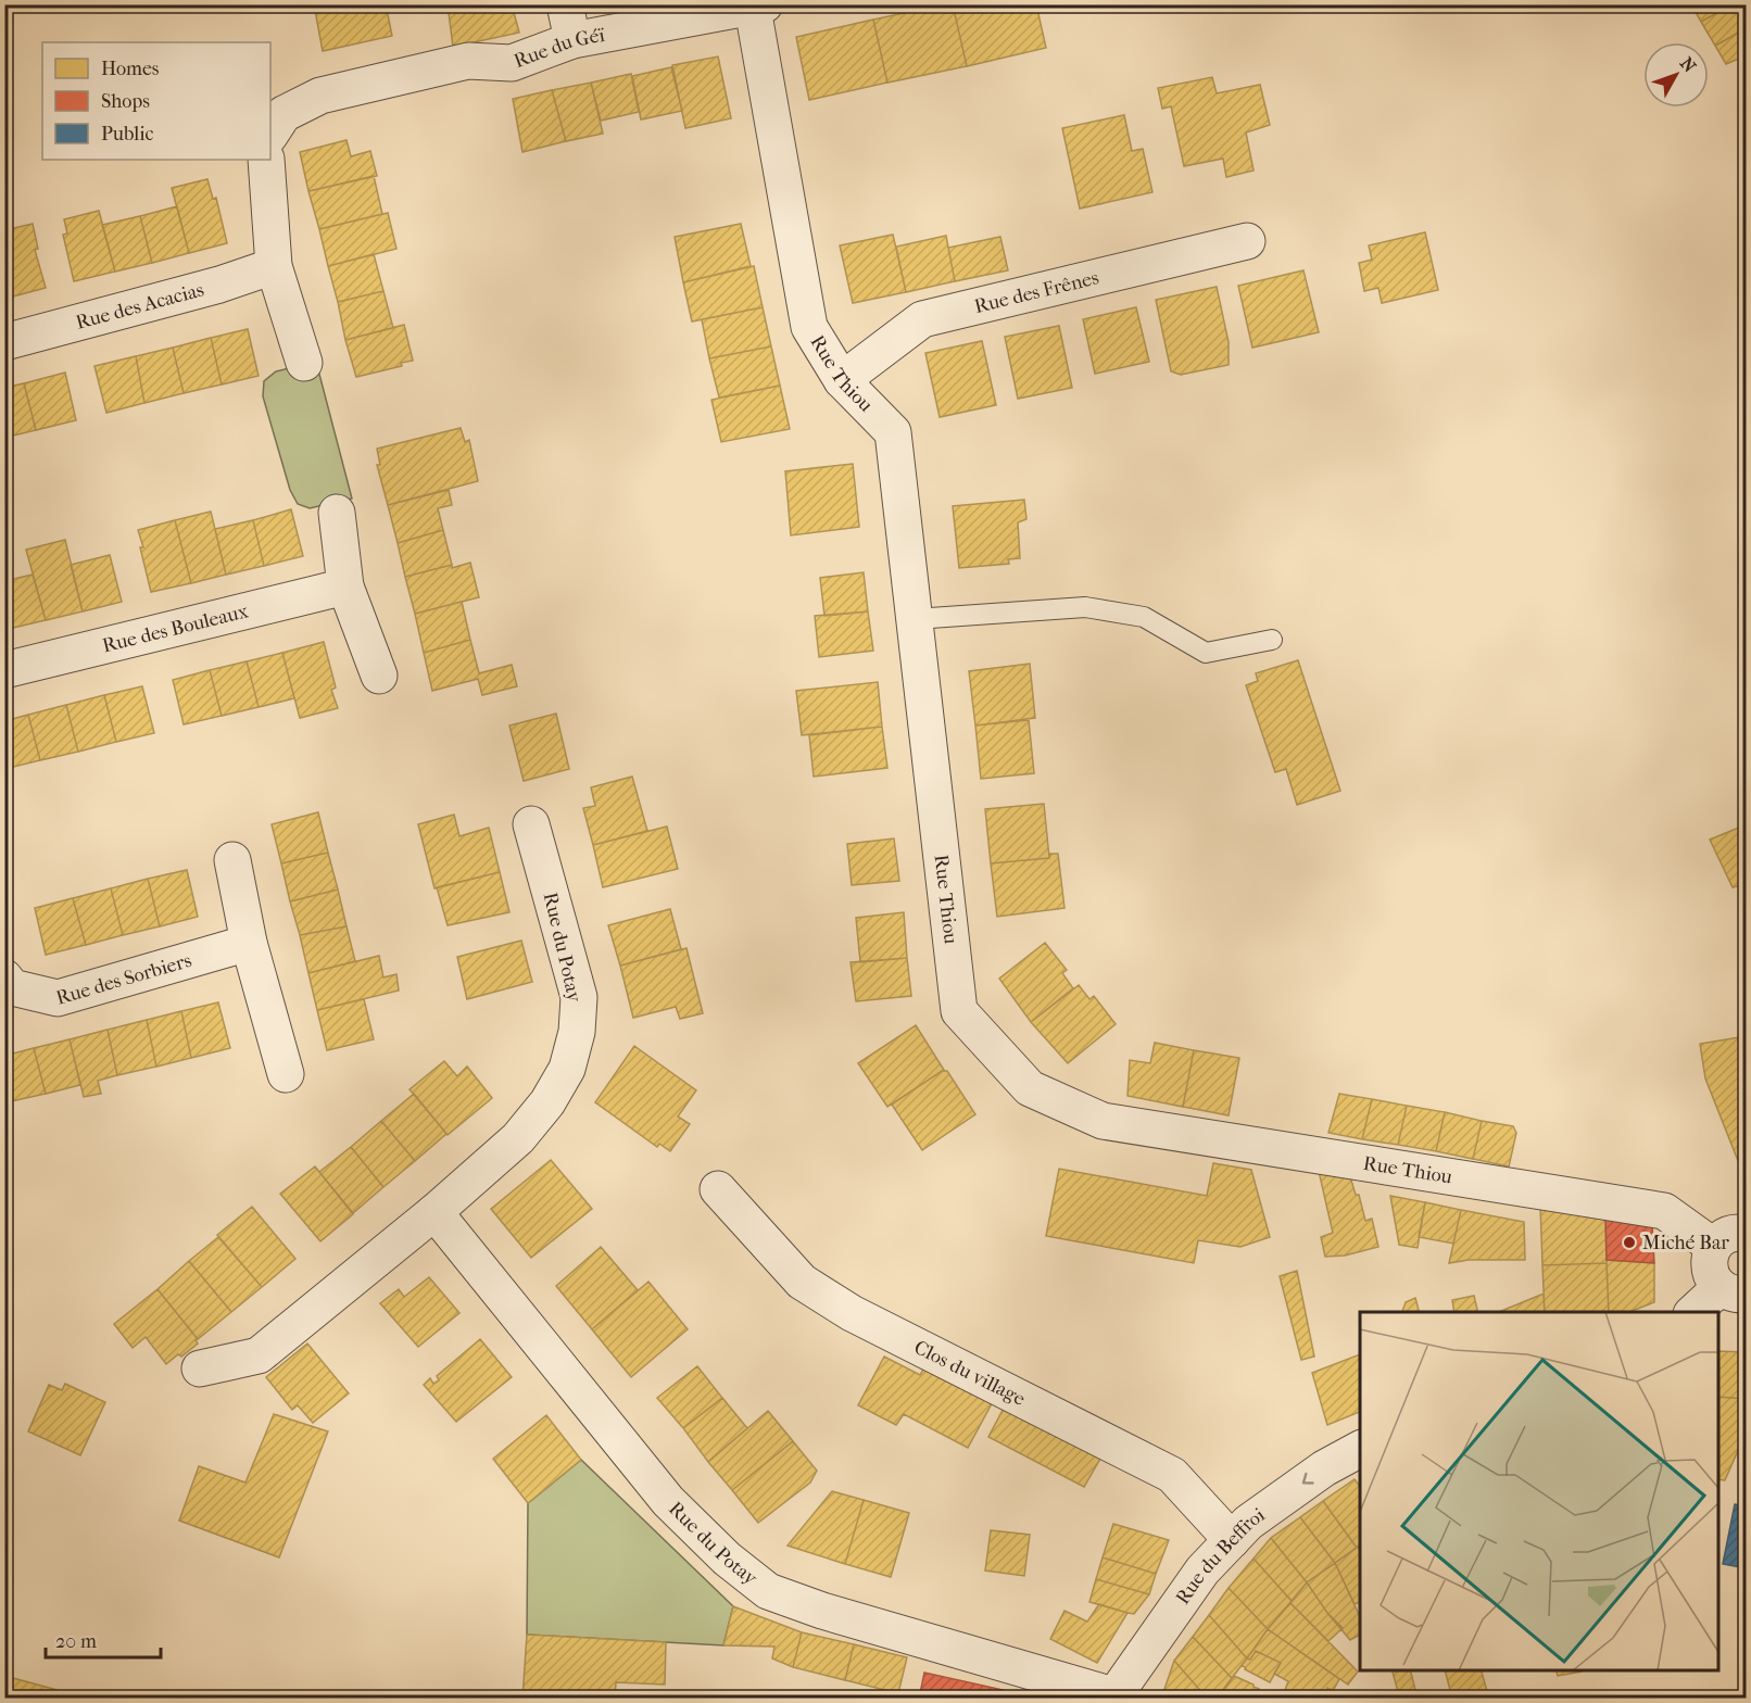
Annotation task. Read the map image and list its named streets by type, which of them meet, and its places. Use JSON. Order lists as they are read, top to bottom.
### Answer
{
  "streets": {
    "street": [
      "Rue du Géï",
      "Rue des Frênes",
      "Rue des Acacias",
      "Rue Thiou",
      "Rue des Bouleaux",
      "Rue du Potay",
      "Rue des Sorbiers",
      "Clos du village",
      "Rue du Beffroi"
    ]
  },
  "crossings": [
    ["Rue du Géï", "Rue Thiou"],
    ["Rue des Frênes", "Rue Thiou"],
    ["Rue du Potay", "Rue du Beffroi"],
    ["Clos du village", "Rue du Beffroi"]
  ],
  "one_way": ["Rue du Beffroi"],
  "places": ["Miché Bar"],
  "legend": ["Homes", "Shops", "Public"],
  "scale_bar": "20 m",
  "north": "top right"
}
